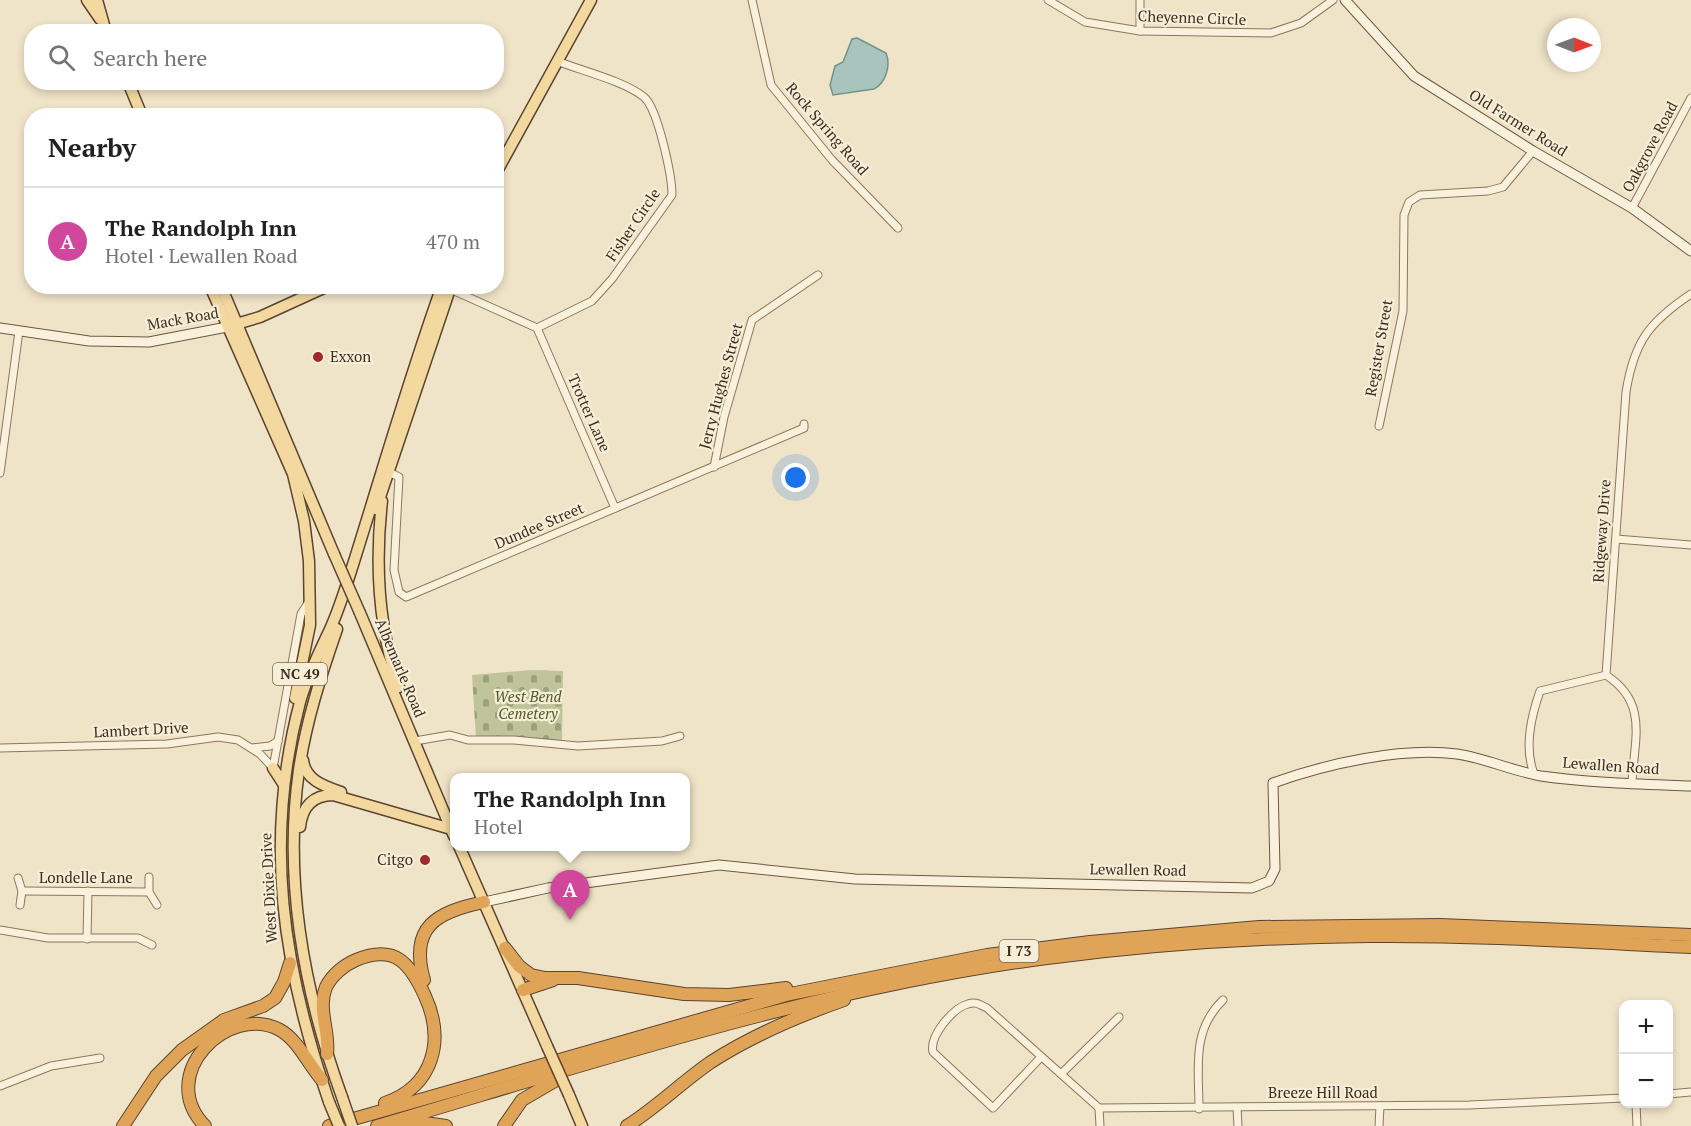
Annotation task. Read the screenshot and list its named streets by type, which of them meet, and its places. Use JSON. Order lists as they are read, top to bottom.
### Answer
{
  "streets": {
    "highway": ["I 73"],
    "main road": [
      "Mack Road",
      "Albemarle Road",
      "NC 49",
      "West Dixie Drive"
    ],
    "street": [
      "Cheyenne Circle",
      "Old Farmer Road",
      "Rock Spring Road",
      "Oakgrove Road",
      "Fisher Circle",
      "Register Street",
      "Jerry Hughes Street",
      "Trotter Lane",
      "Dundee Street",
      "Ridgeway Drive",
      "Lambert Drive",
      "Lewallen Road",
      "Londelle Lane",
      "Breeze Hill Road"
    ]
  },
  "crossings": [
    ["Old Farmer Road", "Oakgrove Road"],
    ["Old Farmer Road", "Register Street"],
    ["Fisher Circle", "Trotter Lane"],
    ["Mack Road", "Albemarle Road"],
    ["Mack Road", "NC 49"],
    ["Jerry Hughes Street", "Dundee Street"],
    ["Trotter Lane", "Dundee Street"],
    ["Ridgeway Drive", "Lewallen Road"],
    ["Albemarle Road", "NC 49"],
    ["NC 49", "West Dixie Drive"]
  ],
  "parks": ["West Bend Cemetery"],
  "places": ["Exxon", "Citgo"],
  "north": "right",
  "page": {
    "search": "Search here",
    "heading": "Nearby",
    "list": [
      {
        "mark": "A",
        "name": "The Randolph Inn",
        "note": "Hotel · Lewallen Road",
        "value": "470 m"
      }
    ],
    "popup": ["The Randolph Inn", "Hotel"],
    "pins": "A",
    "map_buttons": ["+", "−"]
  }
}
